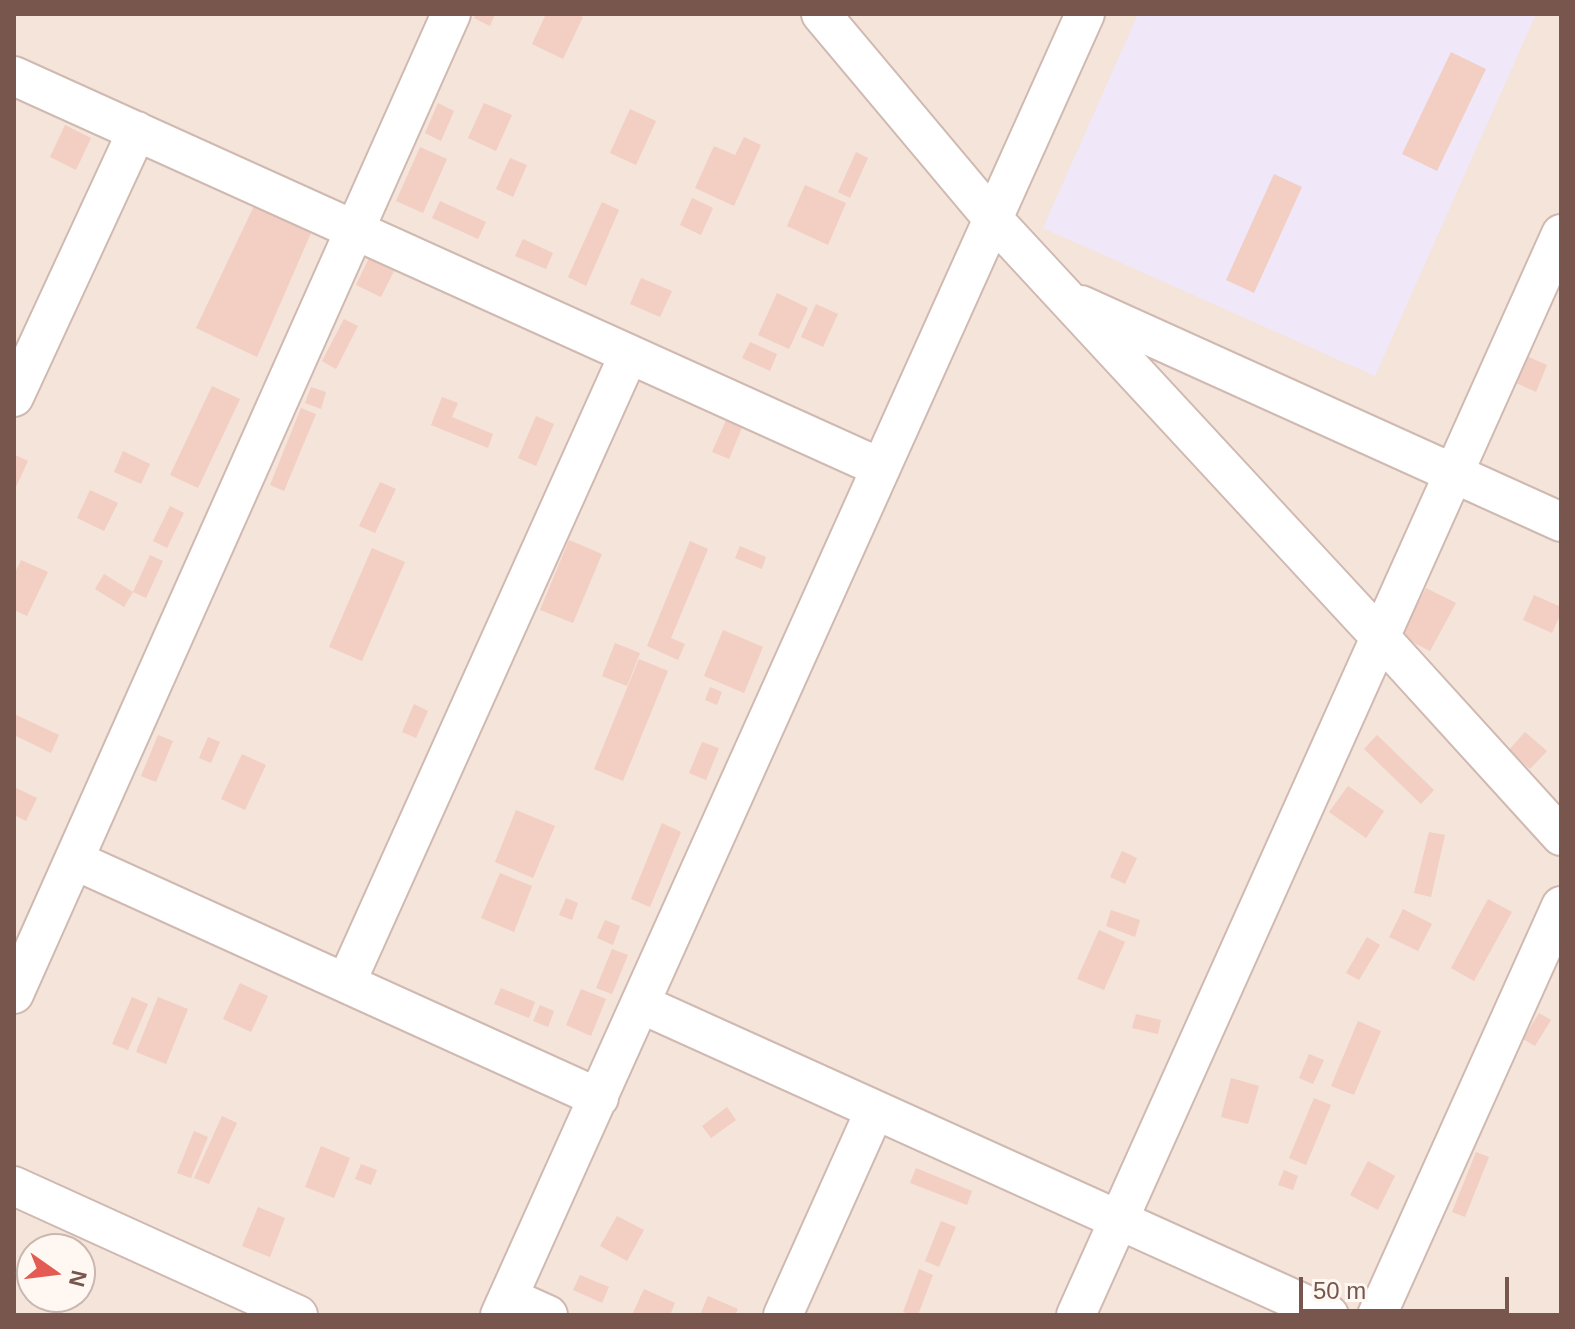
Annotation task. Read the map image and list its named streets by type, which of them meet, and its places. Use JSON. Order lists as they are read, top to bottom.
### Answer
{
  "scale_bar": "50 m",
  "north": "right"
}
